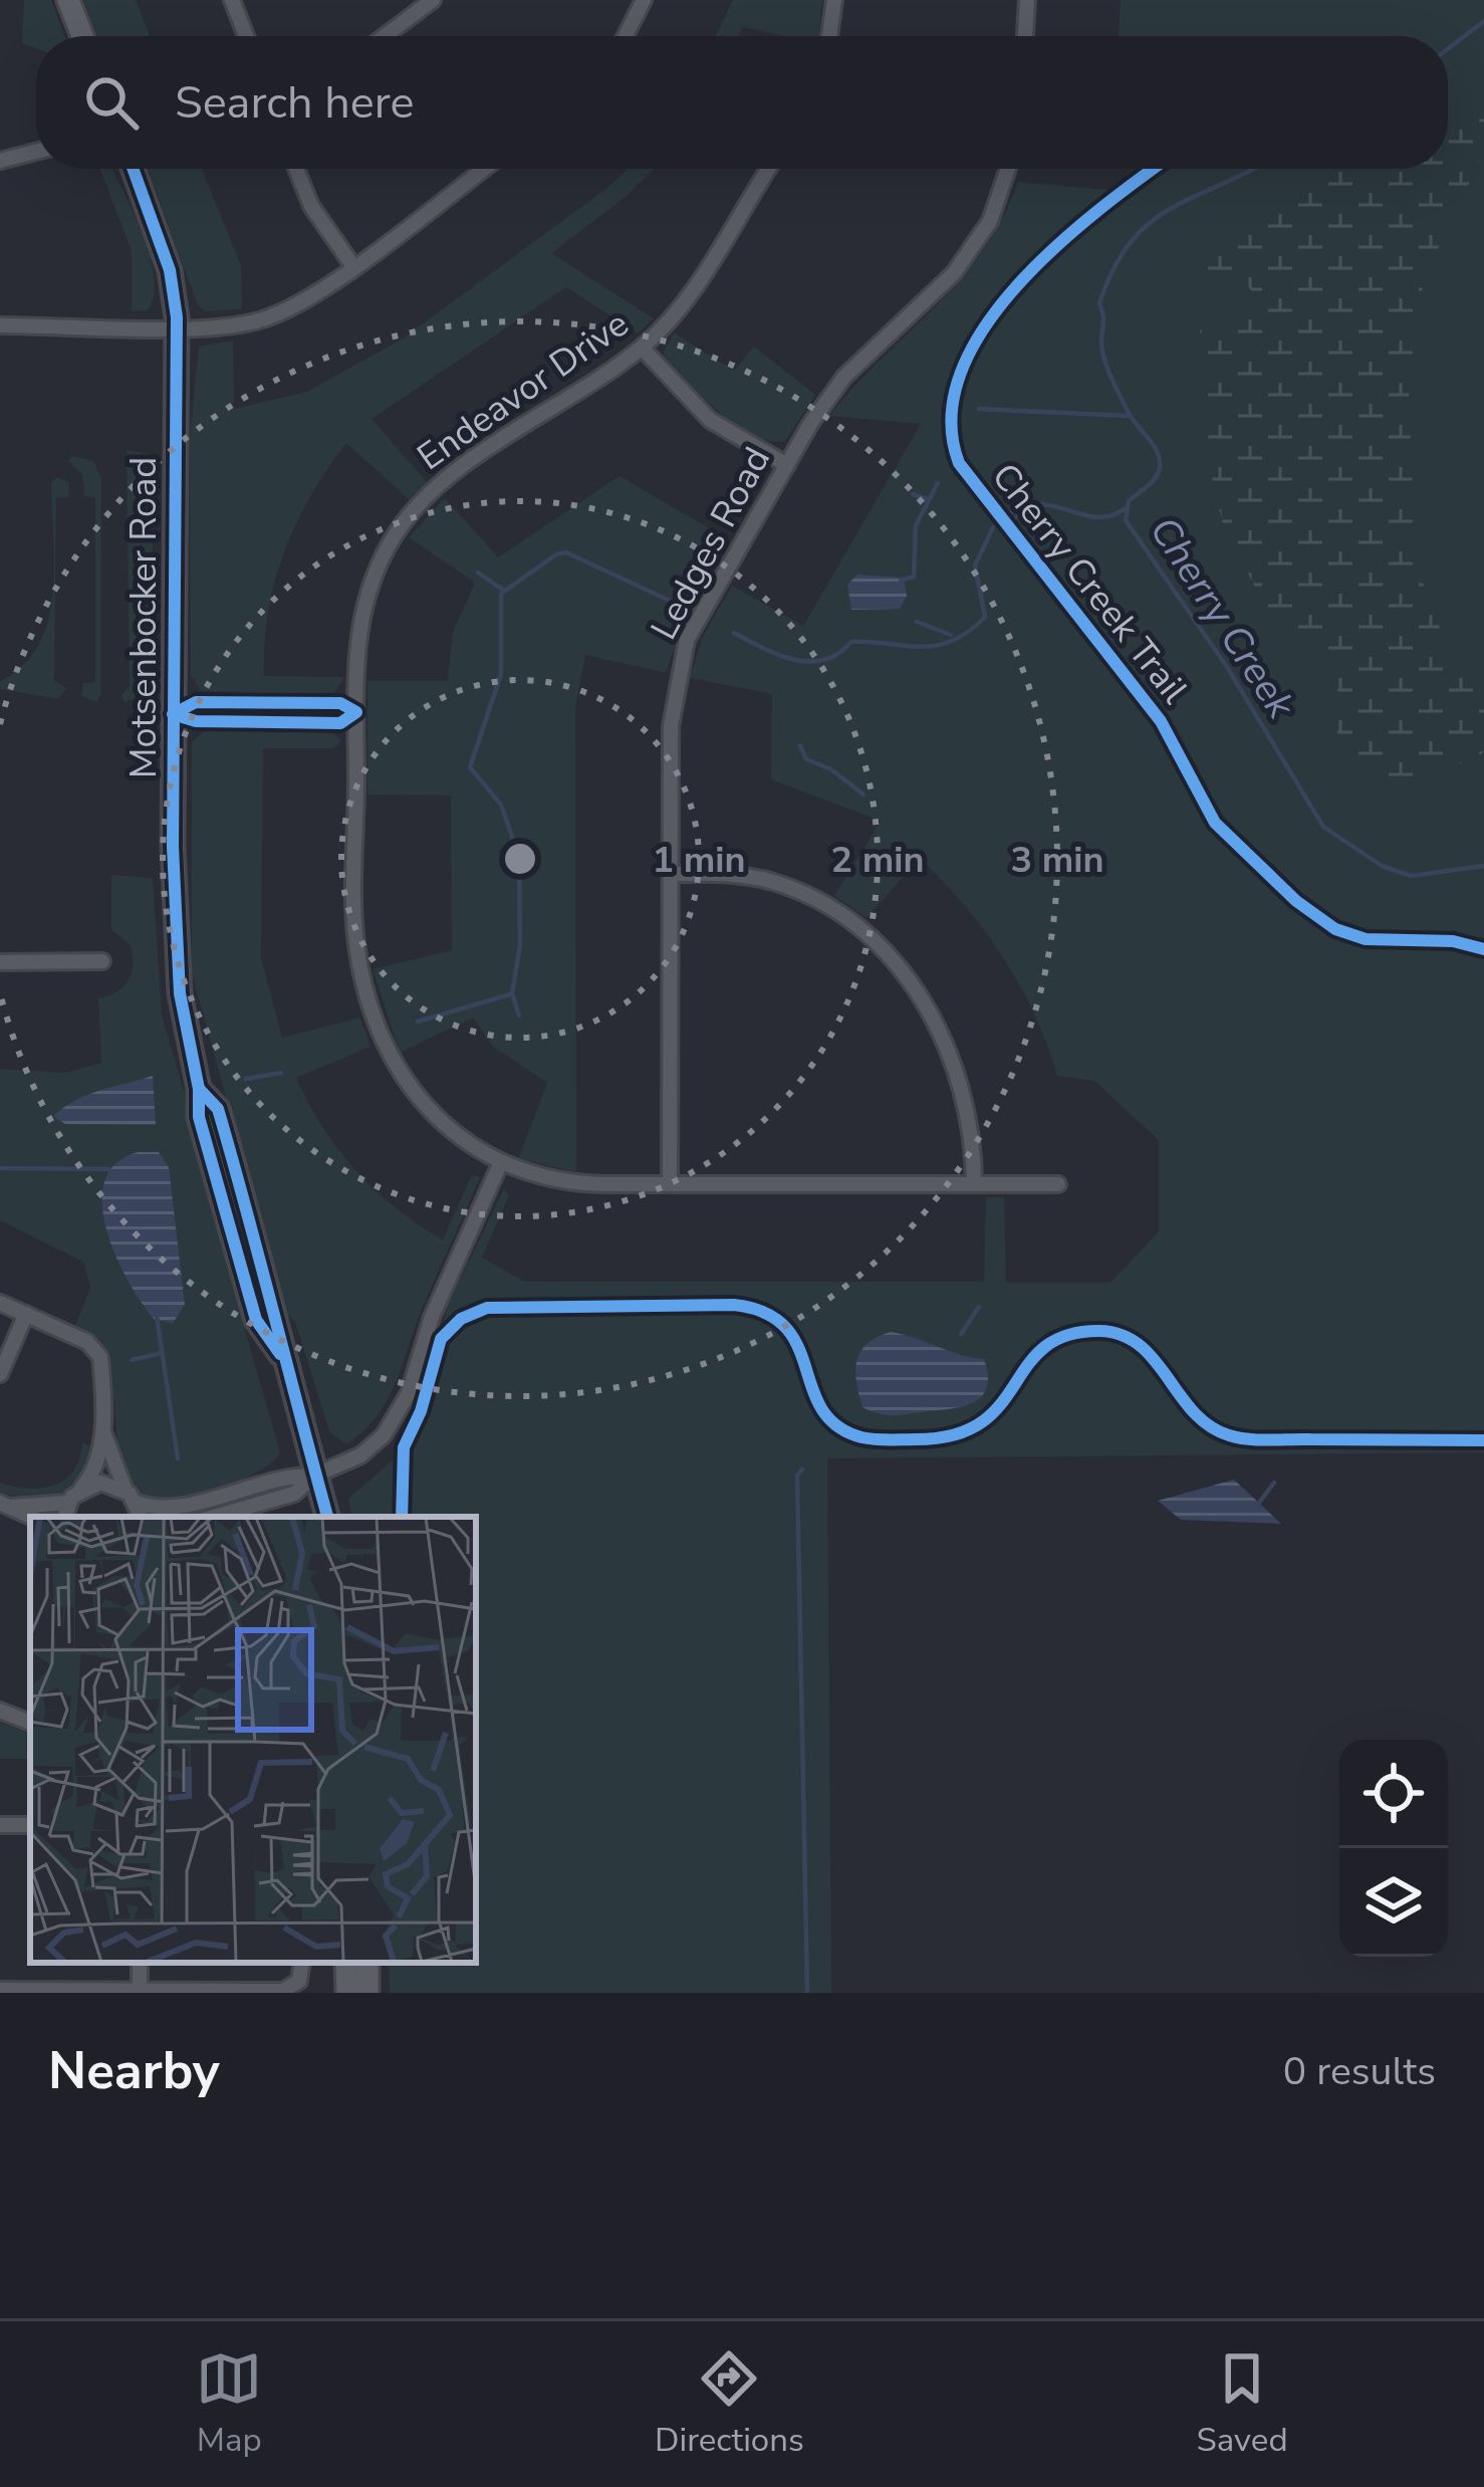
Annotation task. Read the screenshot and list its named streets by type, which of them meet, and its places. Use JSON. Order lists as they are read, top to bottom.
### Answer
{
  "streets": {
    "main road": ["Motsenbocker Road"],
    "street": ["Endeavor Drive", "Ledges Road"],
    "cycle path": ["Cherry Creek Trail"]
  },
  "crossings": [
    ["Endeavor Drive", "Ledges Road"]
  ],
  "water": ["Cherry Creek"],
  "page": {
    "search": "Search here",
    "heading": ["Nearby", "0 results"],
    "nav": ["Map", "Directions", "Saved"]
  },
  "rings": ["1 min", "2 min", "3 min"]
}
